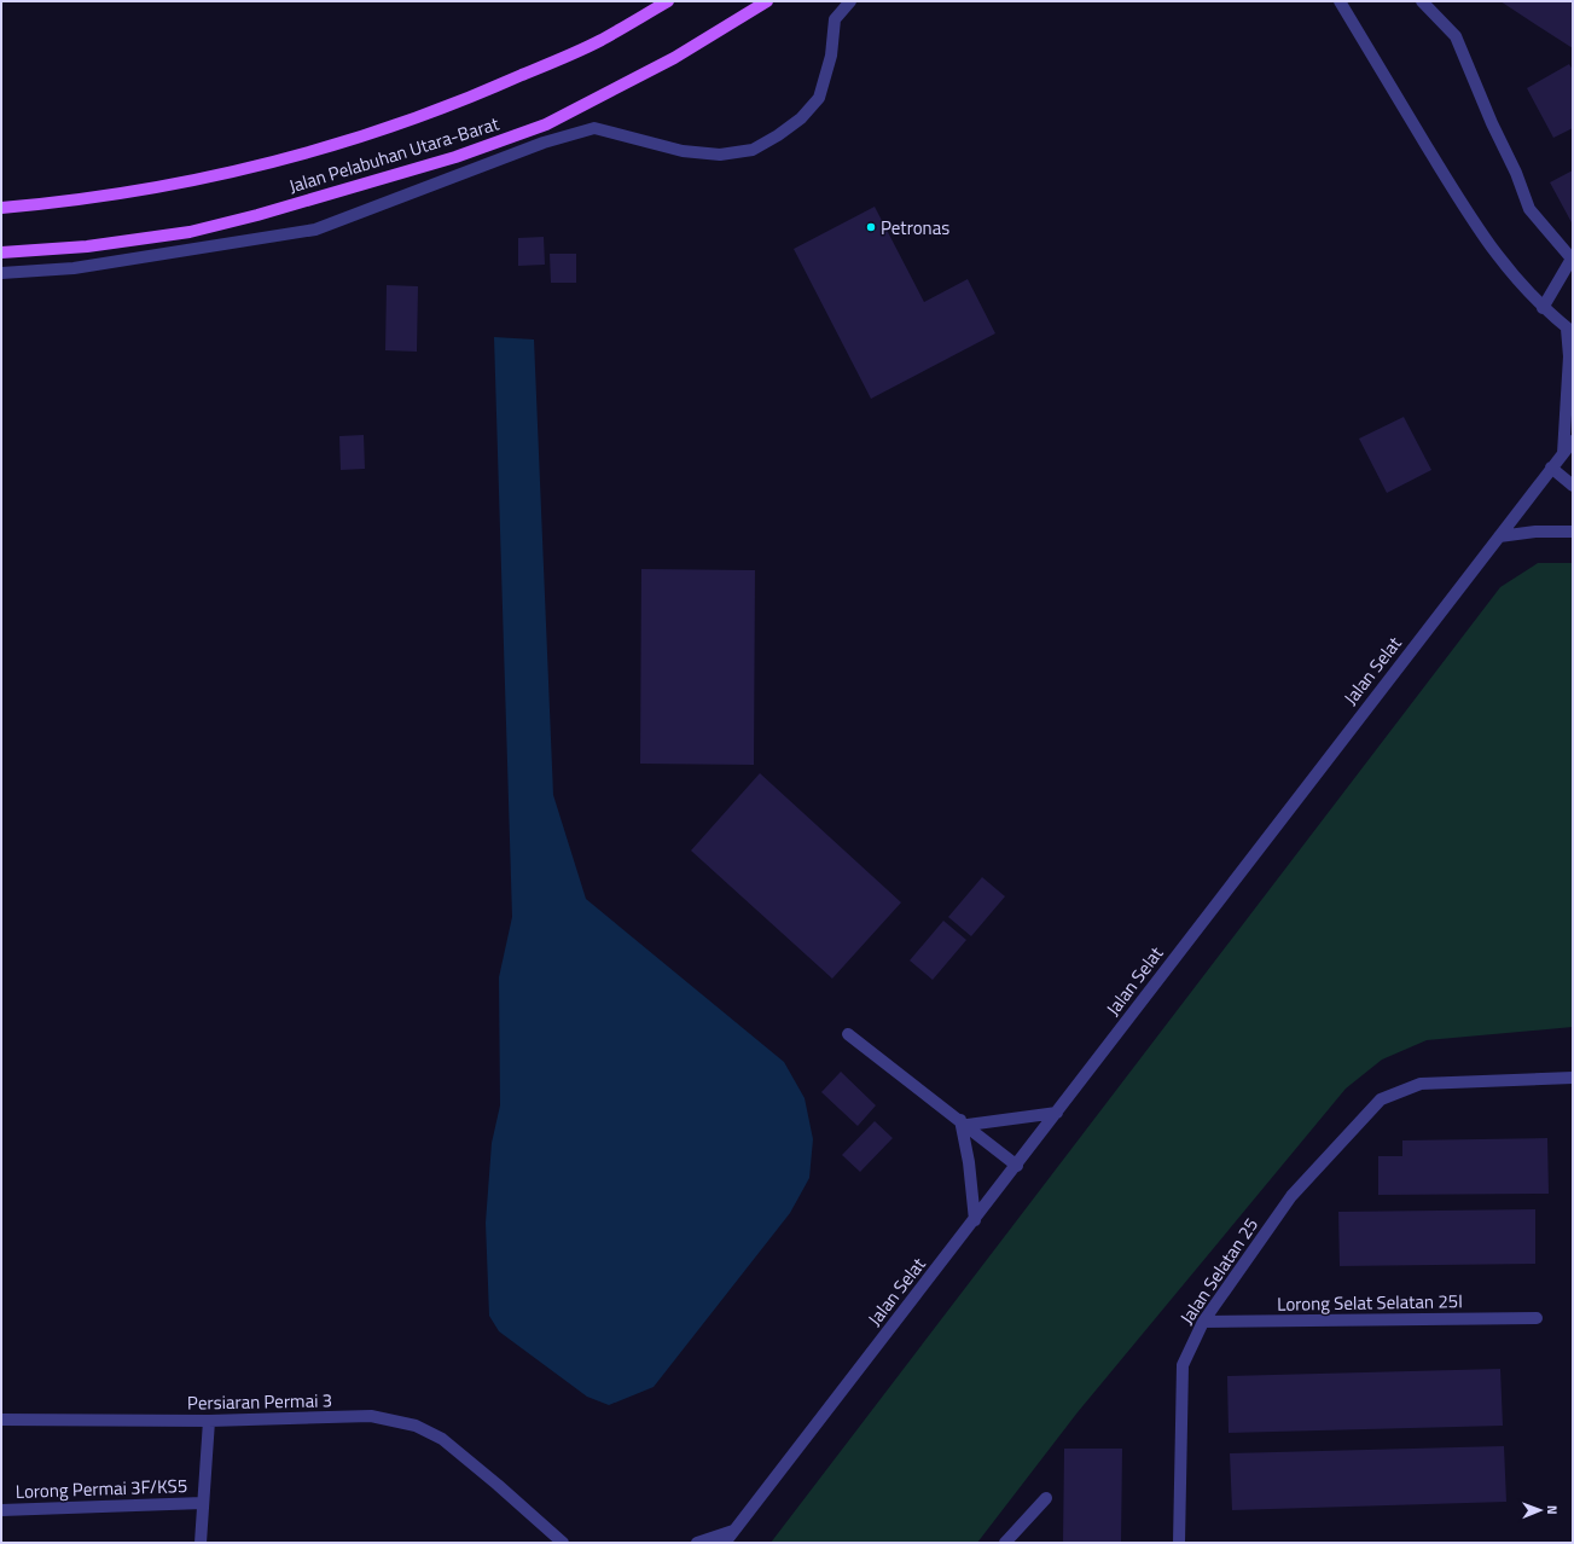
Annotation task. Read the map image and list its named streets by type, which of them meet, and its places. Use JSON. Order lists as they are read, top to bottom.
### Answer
{
  "streets": {
    "main road": ["Jalan Pelabuhan Utara-Barat"],
    "street": [
      "Jalan Selat",
      "Jalan Selatan 25",
      "Lorong Selat Selatan 25I",
      "Persiaran Permai 3",
      "Lorong Permai 3F/KS5"
    ]
  },
  "crossings": [
    ["Jalan Selatan 25", "Lorong Selat Selatan 25I"]
  ],
  "places": ["Petronas"],
  "north": "right"
}
